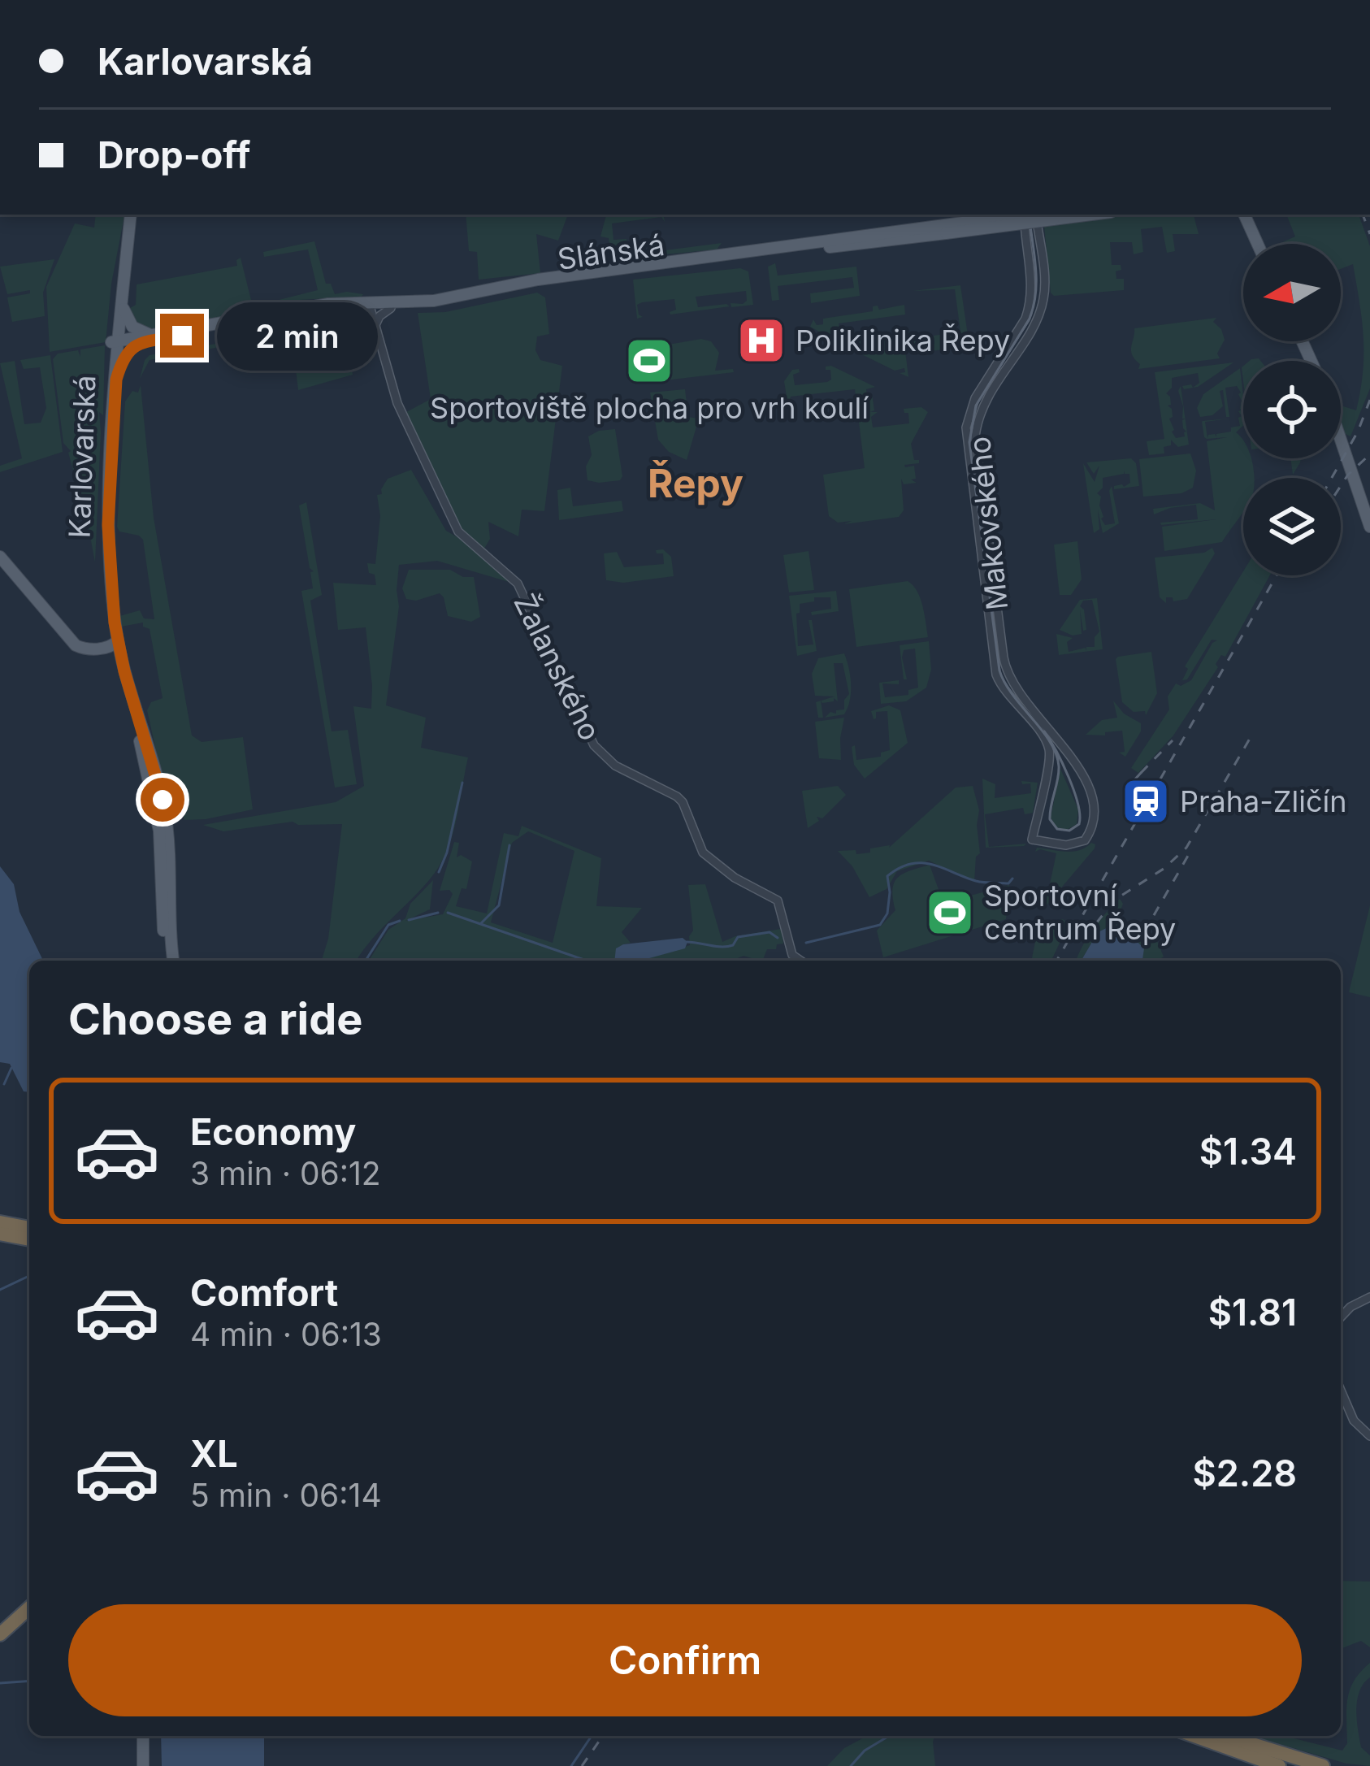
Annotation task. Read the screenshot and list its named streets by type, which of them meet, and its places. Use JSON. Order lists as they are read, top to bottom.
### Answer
{
  "streets": {
    "main road": ["Slánská", "Karlovarská"],
    "street": ["Makovského", "Žalanského"]
  },
  "crossings": [
    ["Slánská", "Karlovarská"],
    ["Slánská", "Makovského"],
    ["Slánská", "Žalanského"]
  ],
  "districts": ["Řepy"],
  "places": {
    "hospital": ["Poliklinika Řepy"],
    "sports": ["Sportoviště plocha pro vrh koulí", "Sportovní centrum Řepy"],
    "station": ["Praha-Zličín"]
  },
  "north": "left",
  "page": {
    "banner": ["Karlovarská", "Drop-off"],
    "bubble": "2 min",
    "heading": "Choose a ride",
    "list": [
      {
        "name": "Economy",
        "note": "3 min · 06:12",
        "value": "$1.34"
      },
      {
        "name": "Comfort",
        "note": "4 min · 06:13",
        "value": "$1.81"
      },
      {
        "name": "XL",
        "note": "5 min · 06:14",
        "value": "$2.28"
      }
    ],
    "buttons": "Confirm"
  }
}
